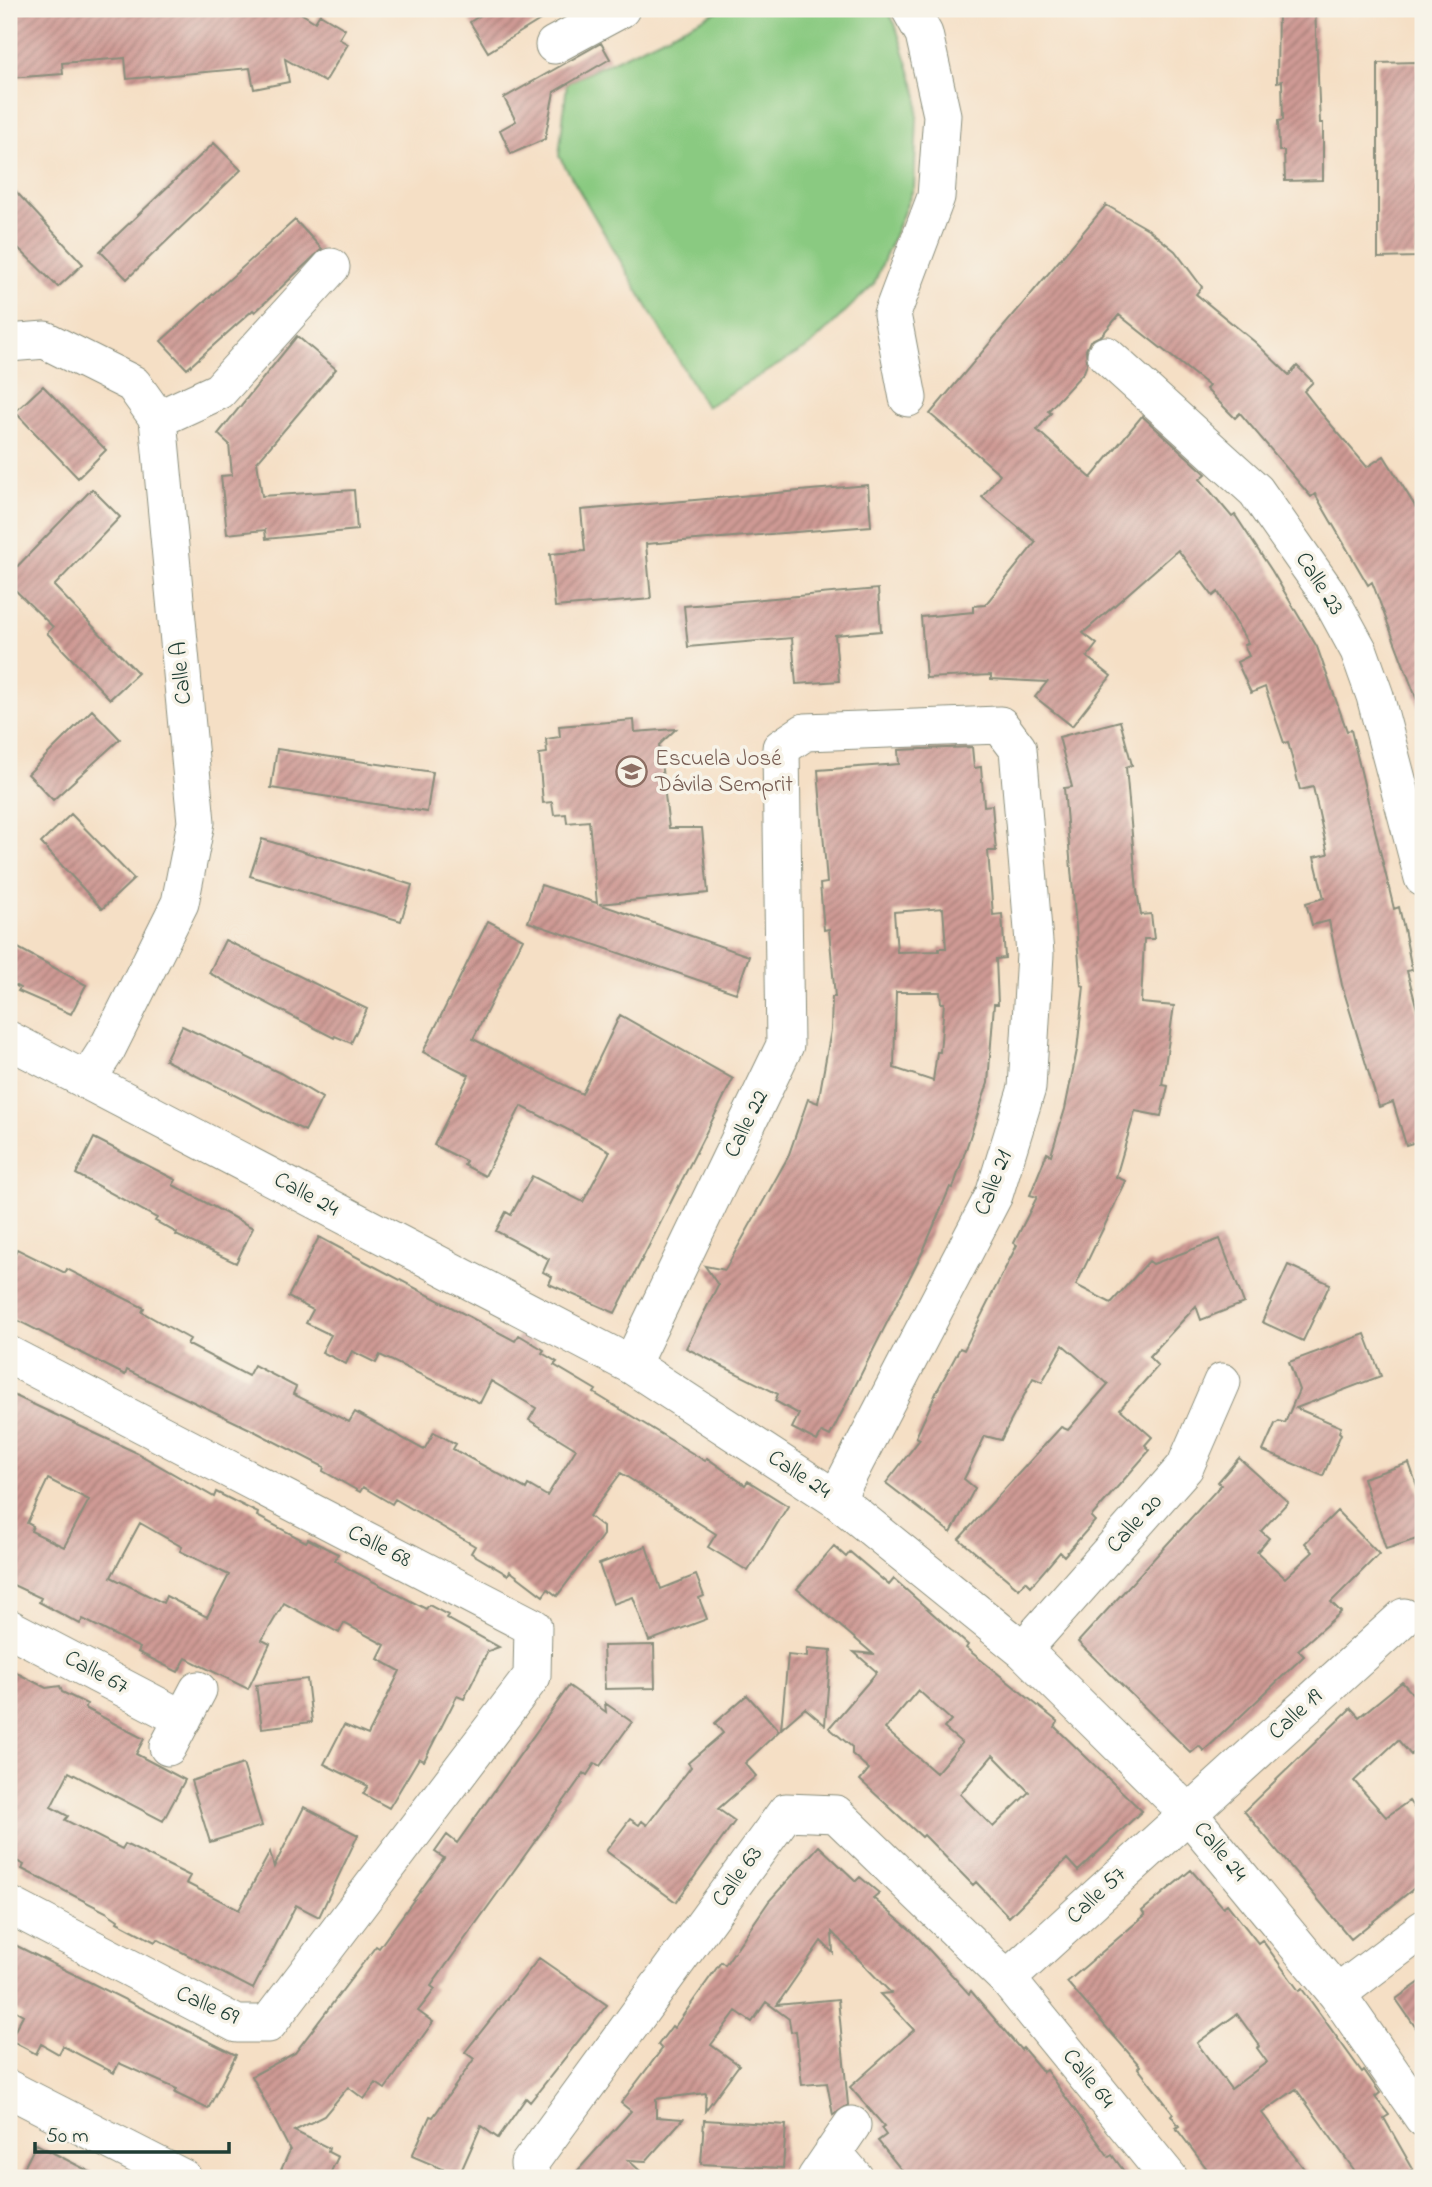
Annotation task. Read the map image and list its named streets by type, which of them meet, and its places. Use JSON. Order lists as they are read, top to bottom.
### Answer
{
  "streets": {
    "street": [
      "Calle 23",
      "Calle A",
      "Calle 22",
      "Calle 21",
      "Calle 24",
      "Calle 20",
      "Calle 68",
      "Calle 67",
      "Calle 19",
      "Calle 63",
      "Calle 57",
      "Calle 69",
      "Calle 64"
    ]
  },
  "crossings": [
    ["Calle A", "Calle 24"],
    ["Calle 22", "Calle 21"],
    ["Calle 22", "Calle 24"],
    ["Calle 21", "Calle 24"],
    ["Calle 24", "Calle 20"],
    ["Calle 24", "Calle 19"],
    ["Calle 24", "Calle 57"],
    ["Calle 68", "Calle 69"],
    ["Calle 19", "Calle 57"],
    ["Calle 63", "Calle 57"],
    ["Calle 63", "Calle 64"],
    ["Calle 57", "Calle 64"]
  ],
  "places": {
    "school or university": ["Escuela José Dávila Semprit"]
  },
  "scale_bar": "50 m"
}
